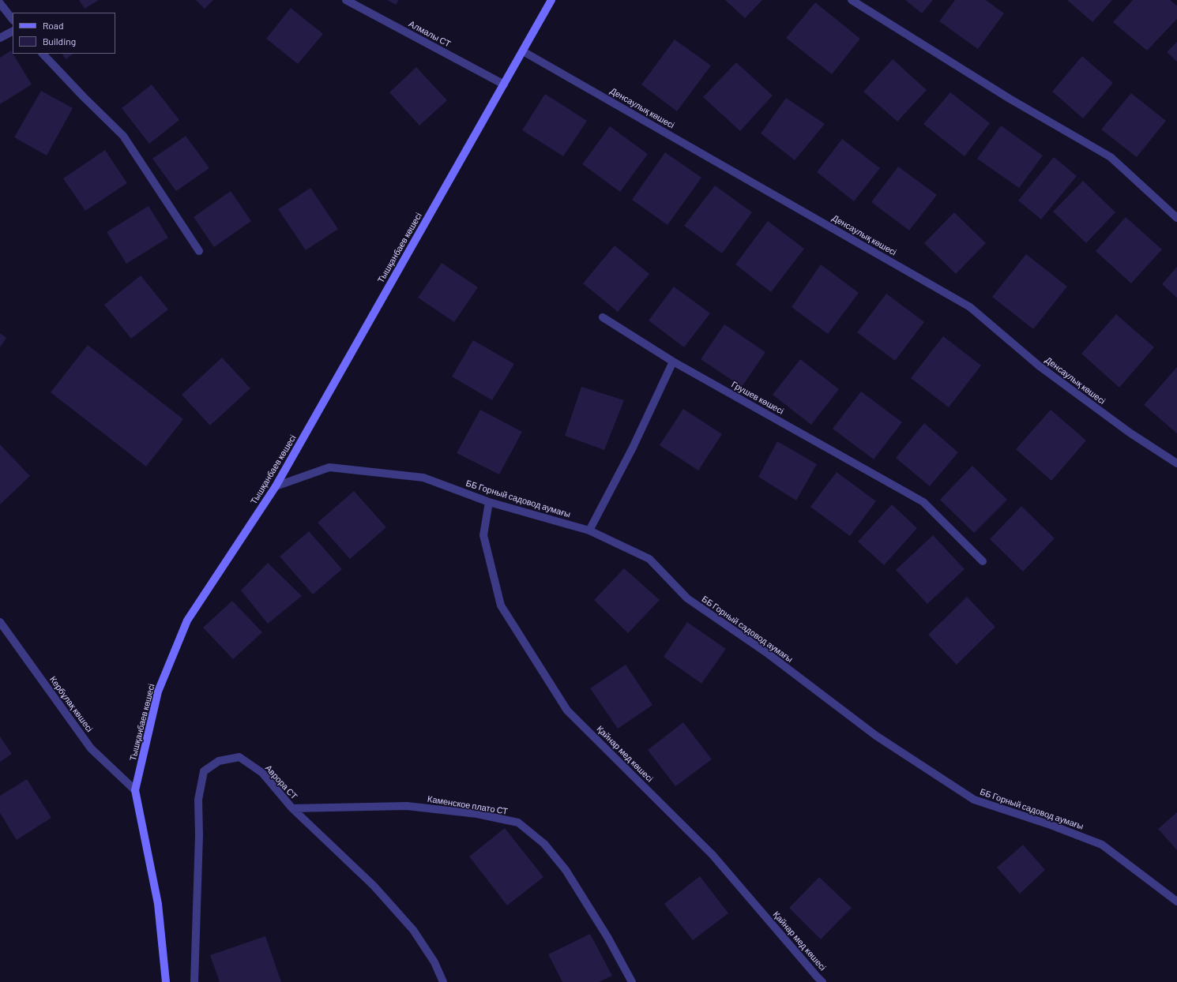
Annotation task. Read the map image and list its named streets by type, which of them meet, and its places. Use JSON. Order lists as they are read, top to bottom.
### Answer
{
  "streets": {
    "street": [
      "Алмалы СТ",
      "Денсаулық көшесі",
      "Тышқанбаев көшесі",
      "Грушев көшесі",
      "ББ Горный садовод аумағы",
      "Кербұлақ көшесі",
      "Қайнар мед көшесі",
      "Аврора СТ",
      "Каменское плато СТ"
    ]
  },
  "crossings": [
    ["Алмалы СТ", "Тышқанбаев көшесі"],
    ["Денсаулық көшесі", "Тышқанбаев көшесі"],
    ["Тышқанбаев көшесі", "ББ Горный садовод аумағы"],
    ["Тышқанбаев көшесі", "Кербұлақ көшесі"],
    ["ББ Горный садовод аумағы", "Қайнар мед көшесі"],
    ["Аврора СТ", "Каменское плато СТ"]
  ],
  "legend": ["Road", "Building"]
}
